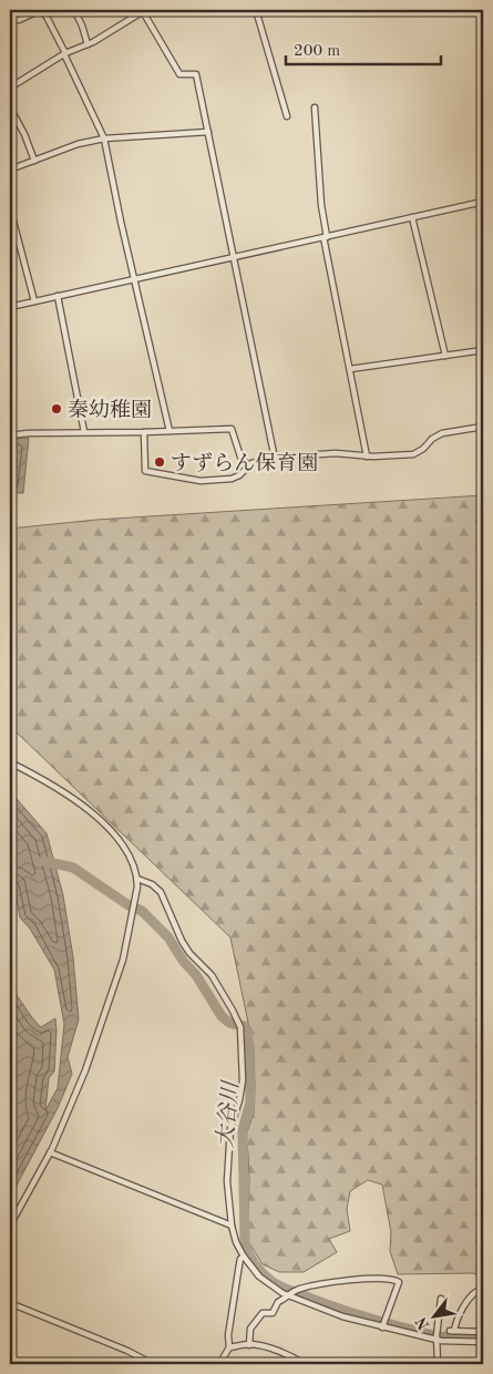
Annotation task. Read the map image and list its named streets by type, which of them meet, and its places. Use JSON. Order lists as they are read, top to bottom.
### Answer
{
  "water": ["大谷川"],
  "places": ["秦幼稚園", "すずらん保育園"],
  "scale_bar": "200 m",
  "north": "bottom left"
}
